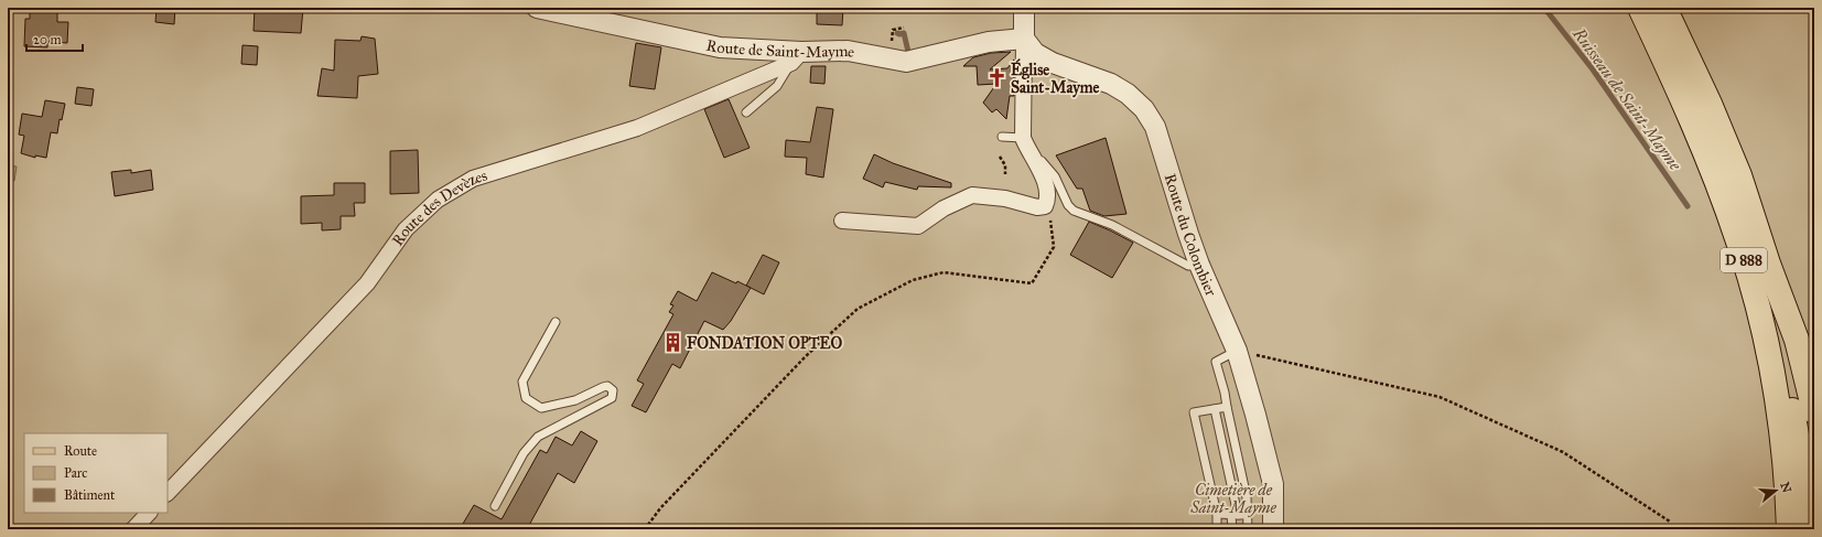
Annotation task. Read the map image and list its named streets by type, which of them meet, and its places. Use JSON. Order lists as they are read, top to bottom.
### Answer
{
  "streets": {
    "main road": ["D 888"],
    "street": ["Route de Saint-Mayme", "Route des Devèzes", "Route du Colombier"]
  },
  "crossings": [
    ["Route de Saint-Mayme", "Route des Devèzes"],
    ["Route de Saint-Mayme", "Route du Colombier"]
  ],
  "water": ["Ruisseau de Saint-Mayme"],
  "parks": ["Cimetière de Saint-Mayme"],
  "places": {
    "church": ["Église Saint-Mayme"],
    "building": ["FONDATION OPTEO"]
  },
  "legend": ["Route", "Parc", "Bâtiment"],
  "scale_bar": "20 m",
  "north": "right"
}
